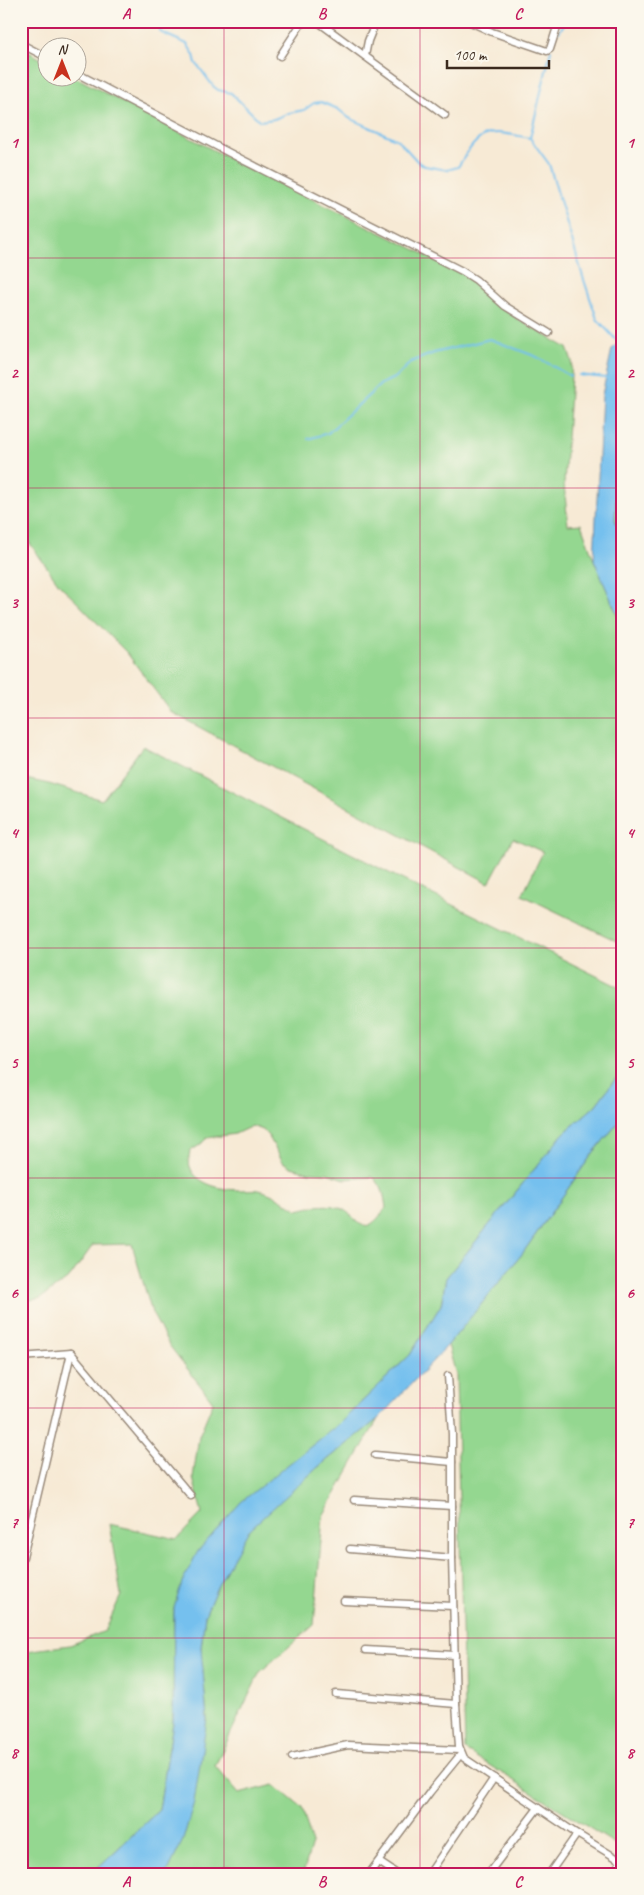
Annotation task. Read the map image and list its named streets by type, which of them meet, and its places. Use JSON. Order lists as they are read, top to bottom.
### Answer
{
  "scale_bar": "100 m",
  "north": "top",
  "grid": {
    "columns": ["A", "B", "C"],
    "rows": [
      "1",
      "2",
      "3",
      "4",
      "5",
      "6",
      "7",
      "8"
    ]
  }
}
